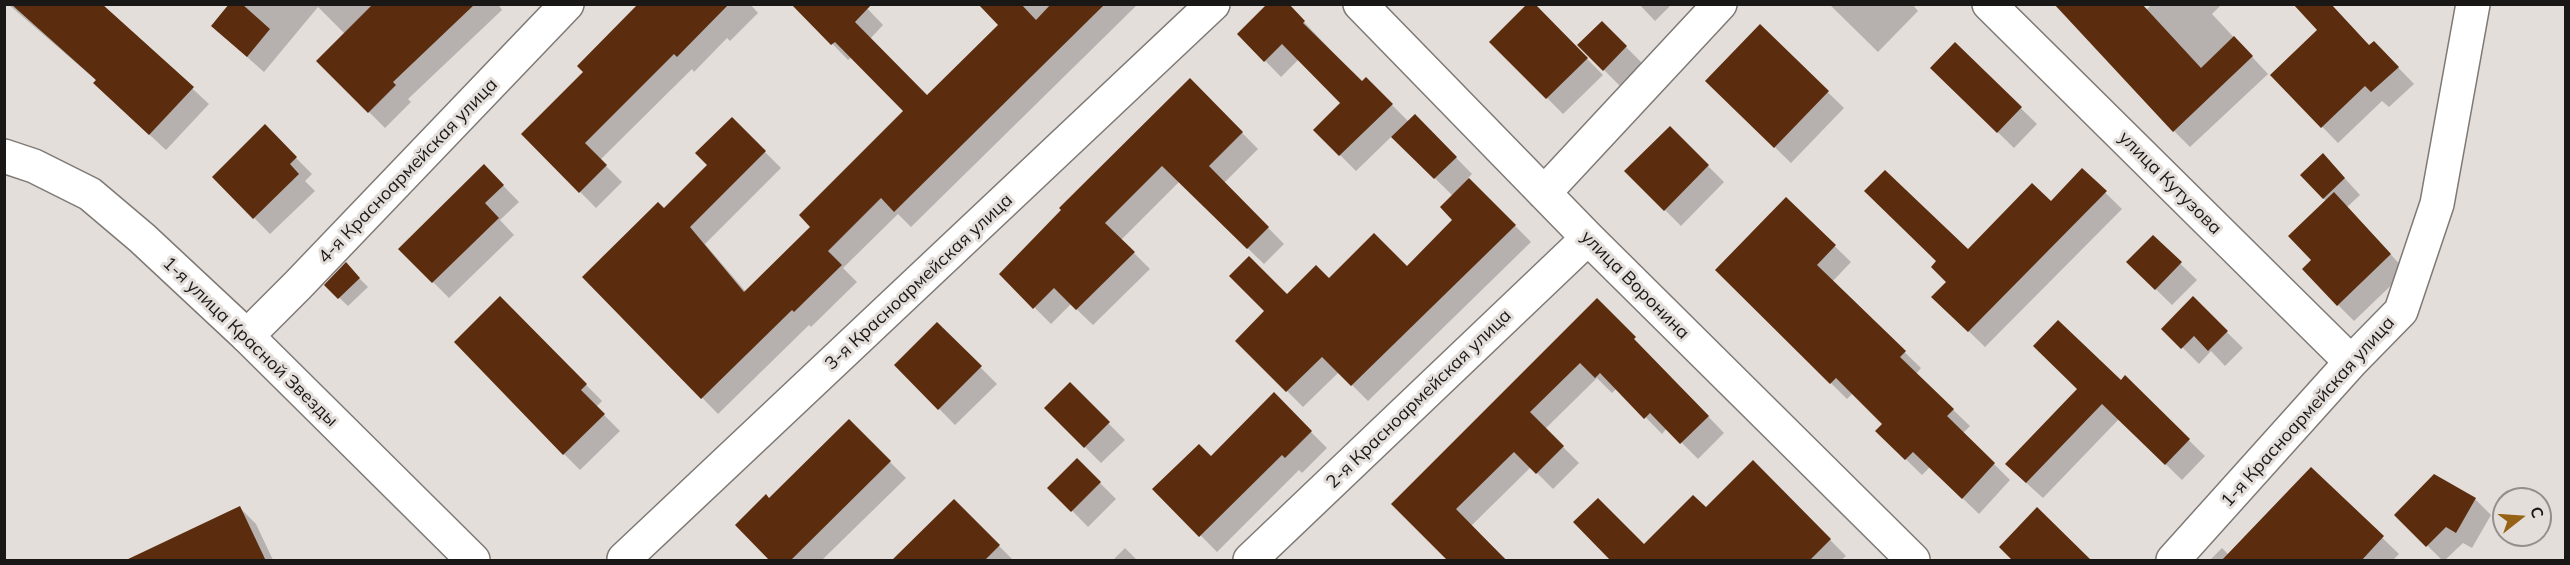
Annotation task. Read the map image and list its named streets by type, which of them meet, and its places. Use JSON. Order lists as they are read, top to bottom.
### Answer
{
  "streets": {
    "street": [
      "4-я Красноармейская улица",
      "улица Кутузова",
      "3-я Красноармейская улица",
      "улица Воронина",
      "1-я улица Красной Звезды",
      "2-я Красноармейская улица",
      "1-я Красноармейская улица"
    ]
  },
  "crossings": [
    ["4-я Красноармейская улица", "1-я улица Красной Звезды"],
    ["улица Кутузова", "1-я Красноармейская улица"],
    ["улица Воронина", "2-я Красноармейская улица"]
  ],
  "north": "right"
}
